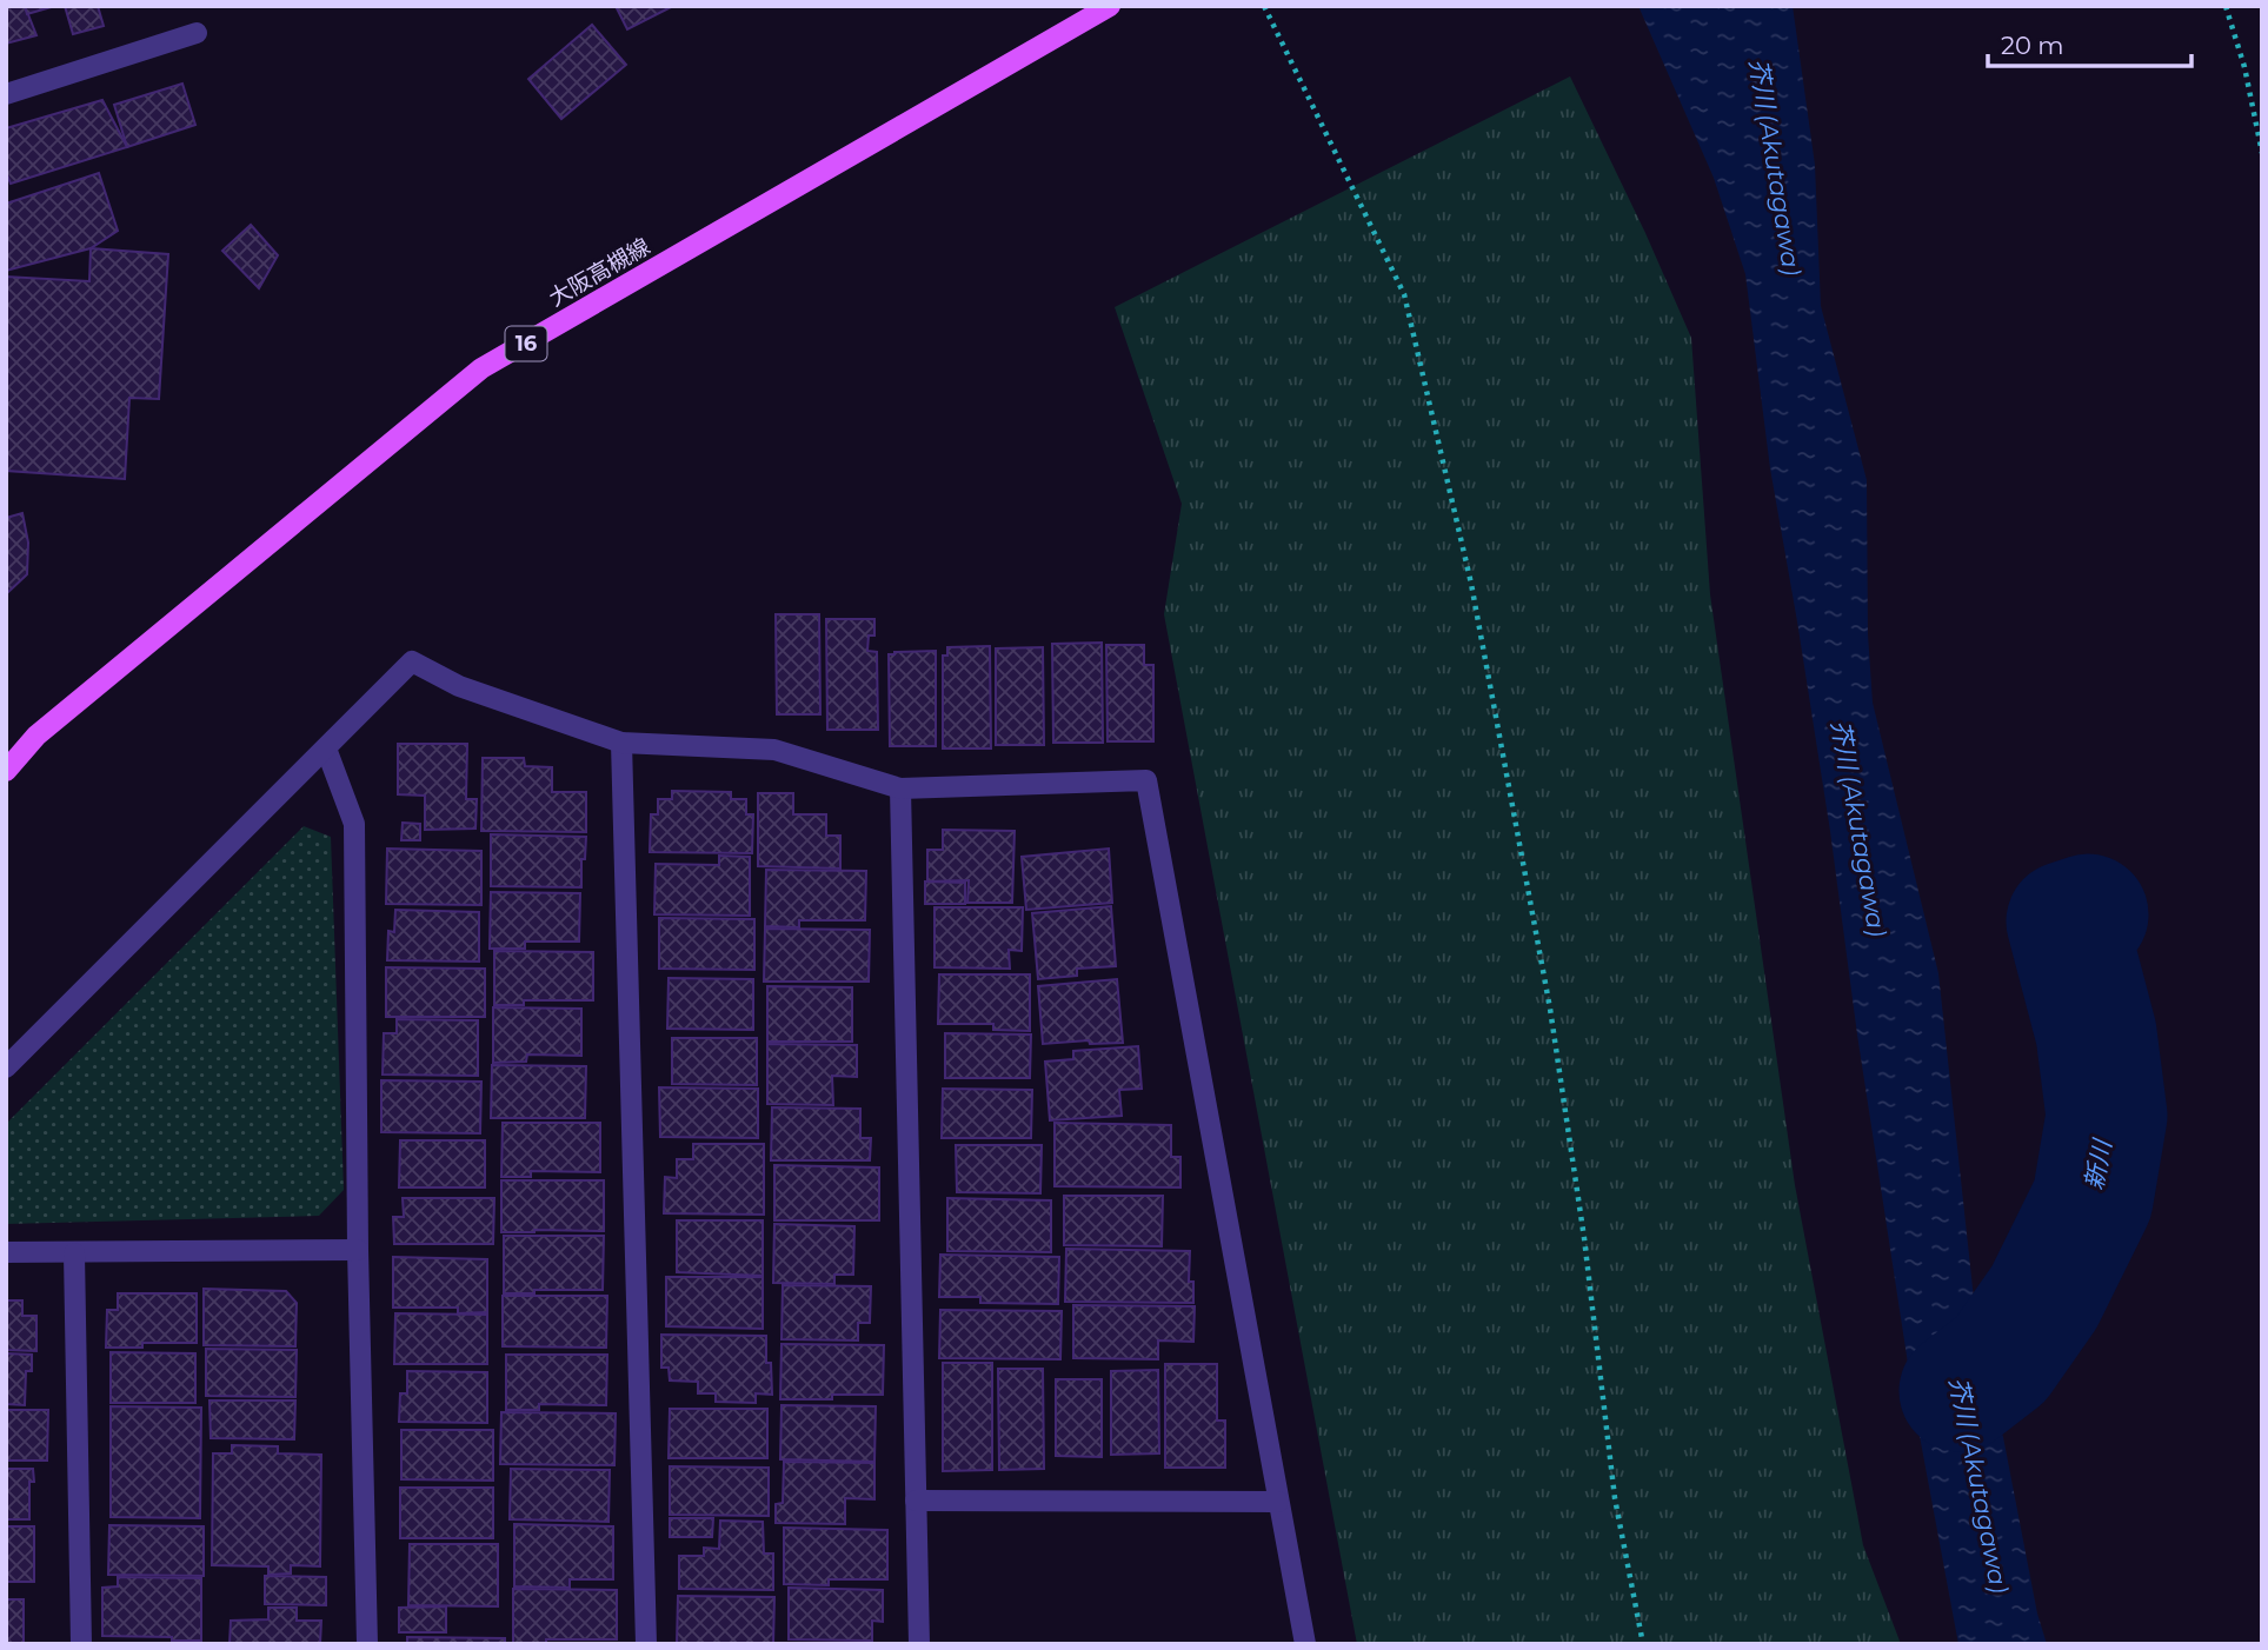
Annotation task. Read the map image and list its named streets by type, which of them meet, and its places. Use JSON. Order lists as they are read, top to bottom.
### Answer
{
  "streets": {
    "main road": ["大阪高槻線", "16"]
  },
  "water": ["芥川 (Akutagawa)", "新川"],
  "scale_bar": "20 m"
}
